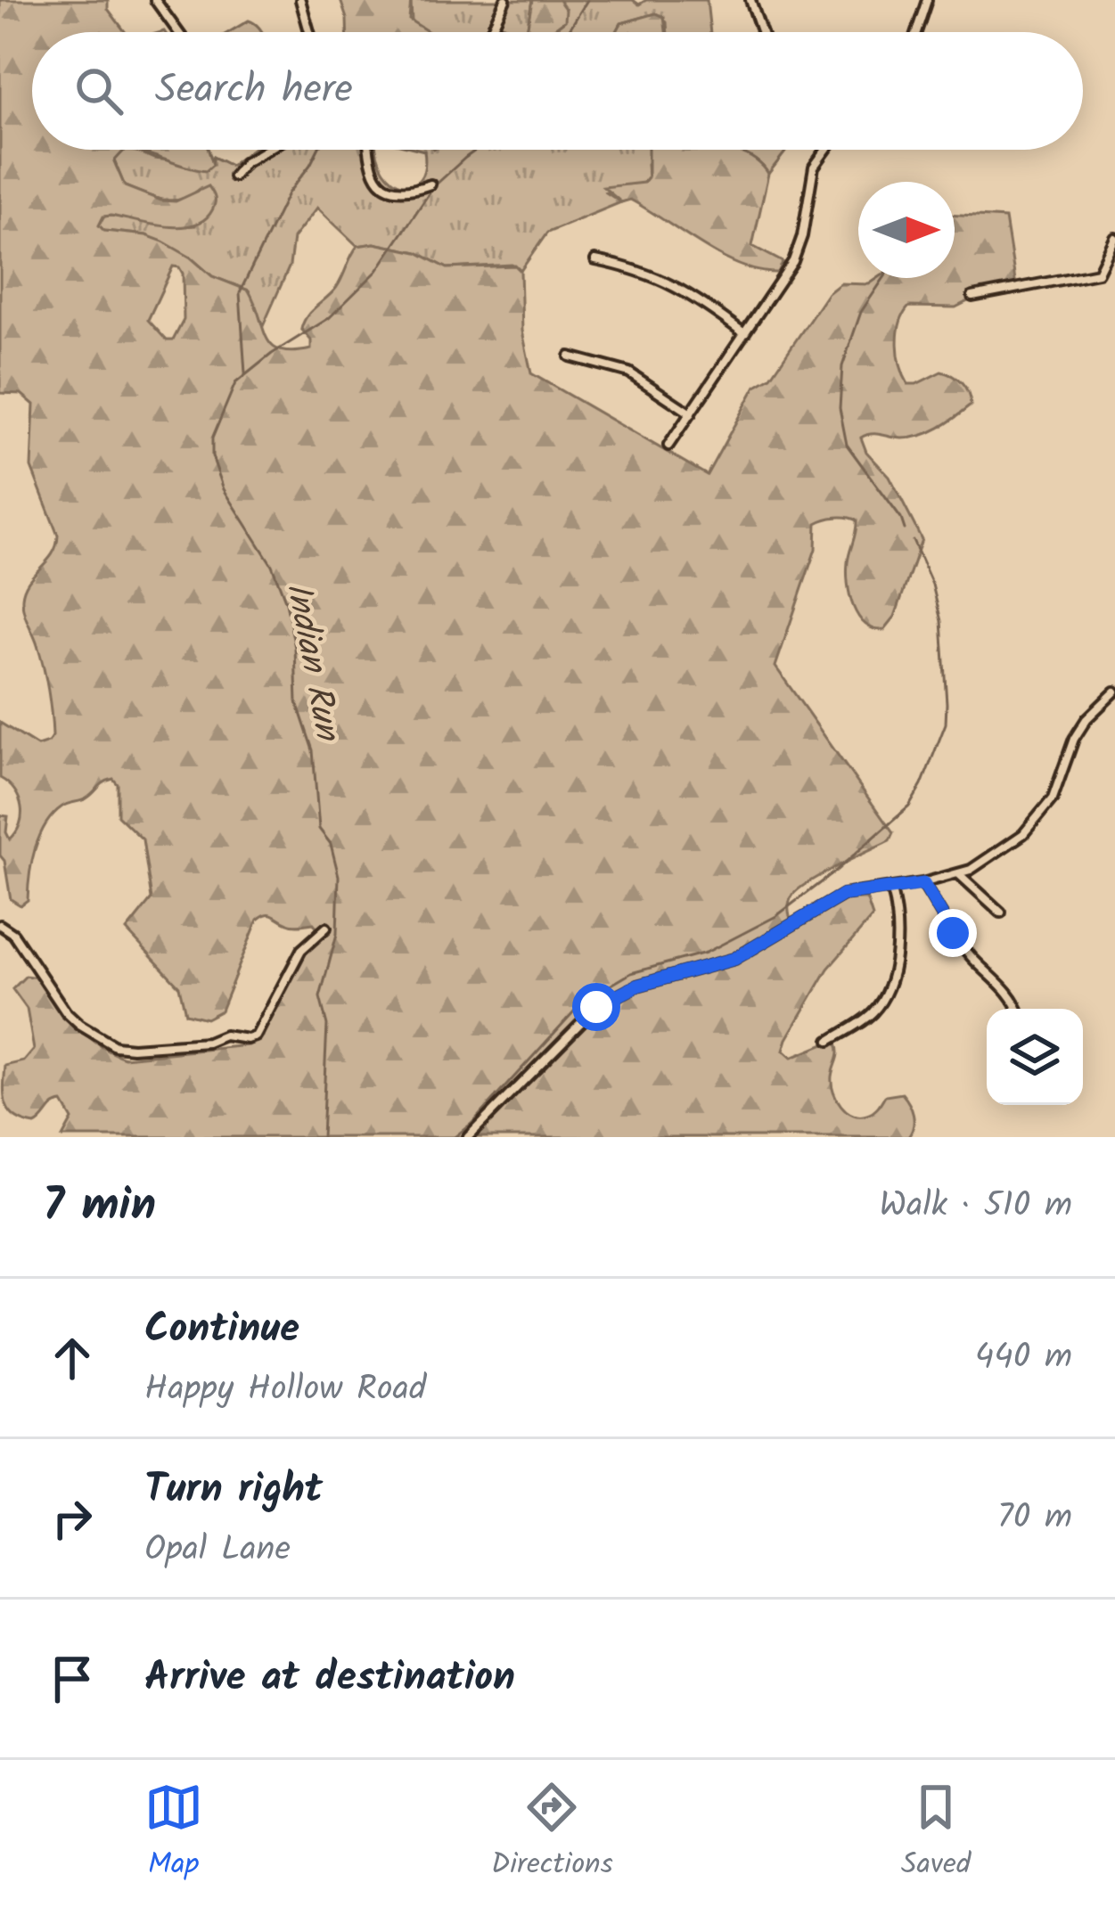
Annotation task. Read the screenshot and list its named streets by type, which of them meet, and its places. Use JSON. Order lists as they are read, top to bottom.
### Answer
{
  "water": ["Indian Run"],
  "north": "right",
  "page": {
    "search": "Search here",
    "heading": ["7 min", "Walk · 510 m"],
    "list": [
      ["Continue", "Happy Hollow Road", "440 m"],
      ["Turn right", "Opal Lane", "70 m"],
      "Arrive at destination"
    ],
    "nav": ["Map", "Directions", "Saved"]
  }
}
